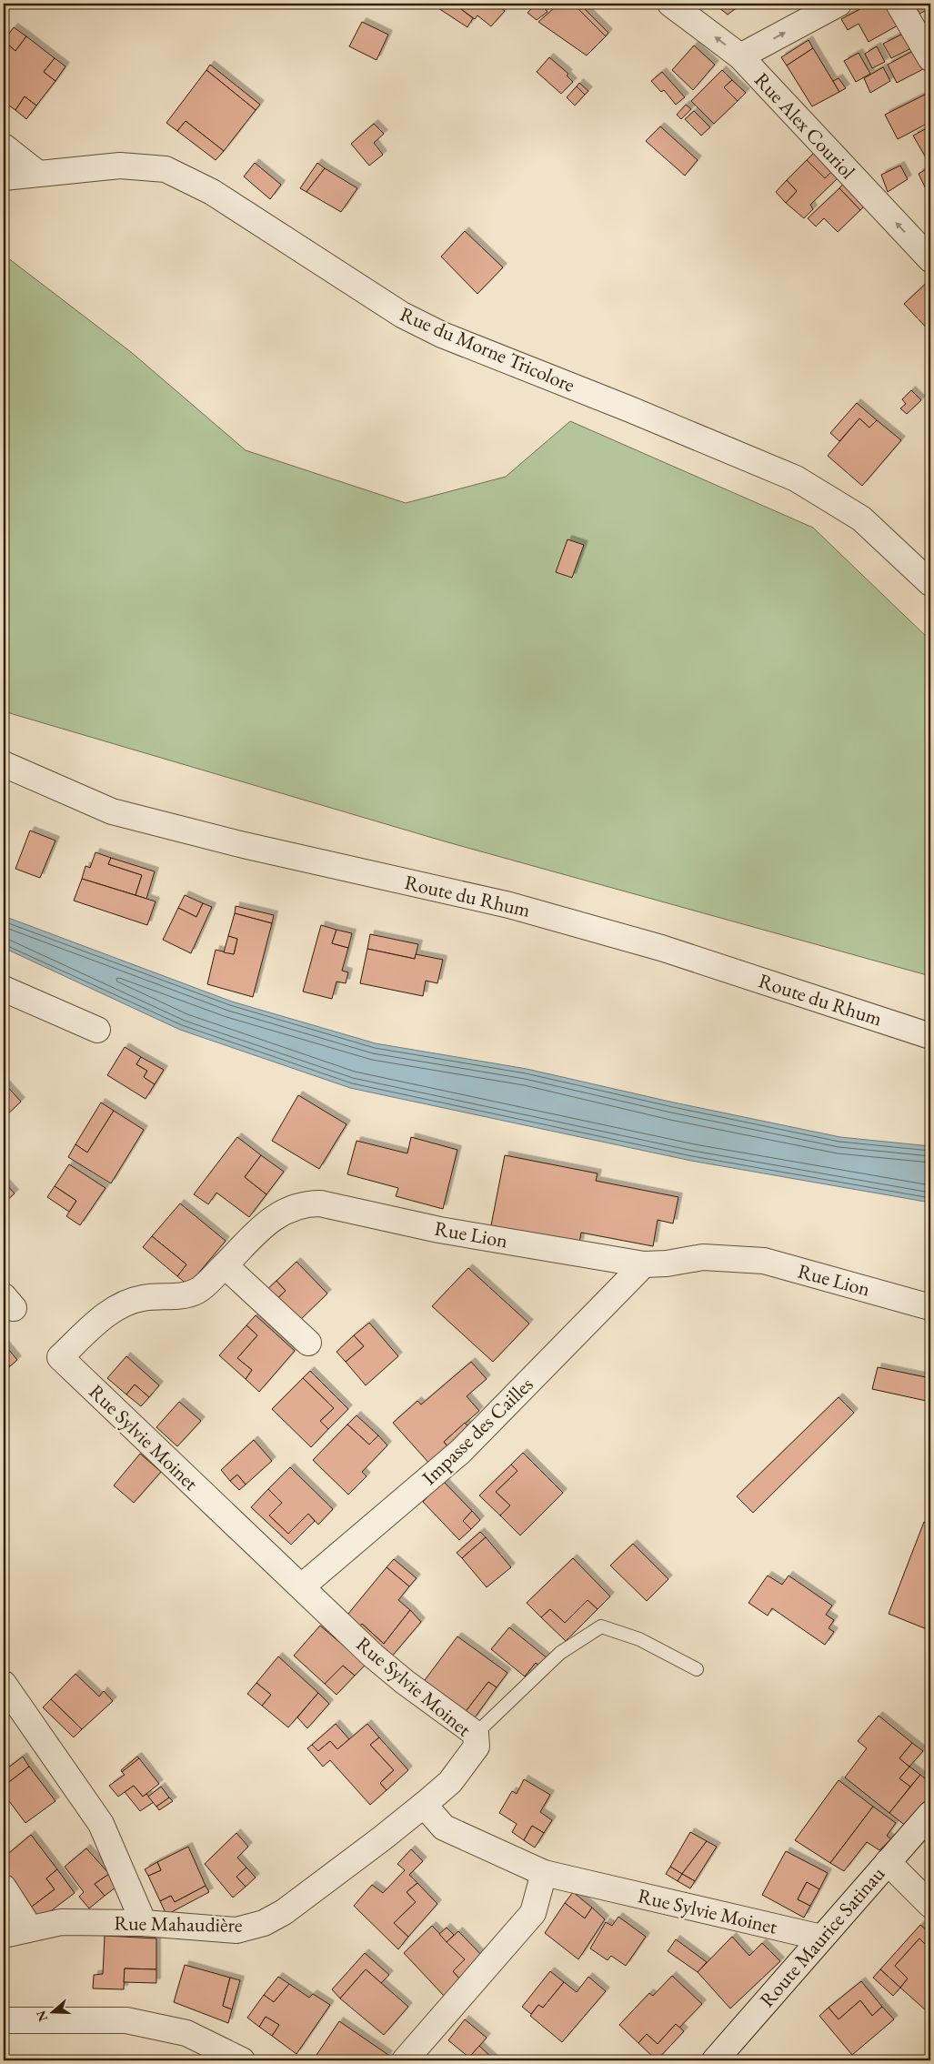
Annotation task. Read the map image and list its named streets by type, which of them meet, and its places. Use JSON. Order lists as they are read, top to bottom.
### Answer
{
  "streets": {
    "street": [
      "Rue Alex Couriol",
      "Rue du Morne Tricolore",
      "Route du Rhum",
      "Rue Lion",
      "Impasse des Cailles",
      "Rue Sylvie Moinet",
      "Rue Mahaudière",
      "Route Maurice Satinau"
    ]
  },
  "crossings": [
    ["Rue Lion", "Impasse des Cailles"],
    ["Rue Lion", "Rue Sylvie Moinet"],
    ["Impasse des Cailles", "Rue Sylvie Moinet"],
    ["Rue Sylvie Moinet", "Rue Mahaudière"],
    ["Rue Sylvie Moinet", "Route Maurice Satinau"]
  ],
  "one_way": ["Rue Alex Couriol"],
  "north": "left"
}
